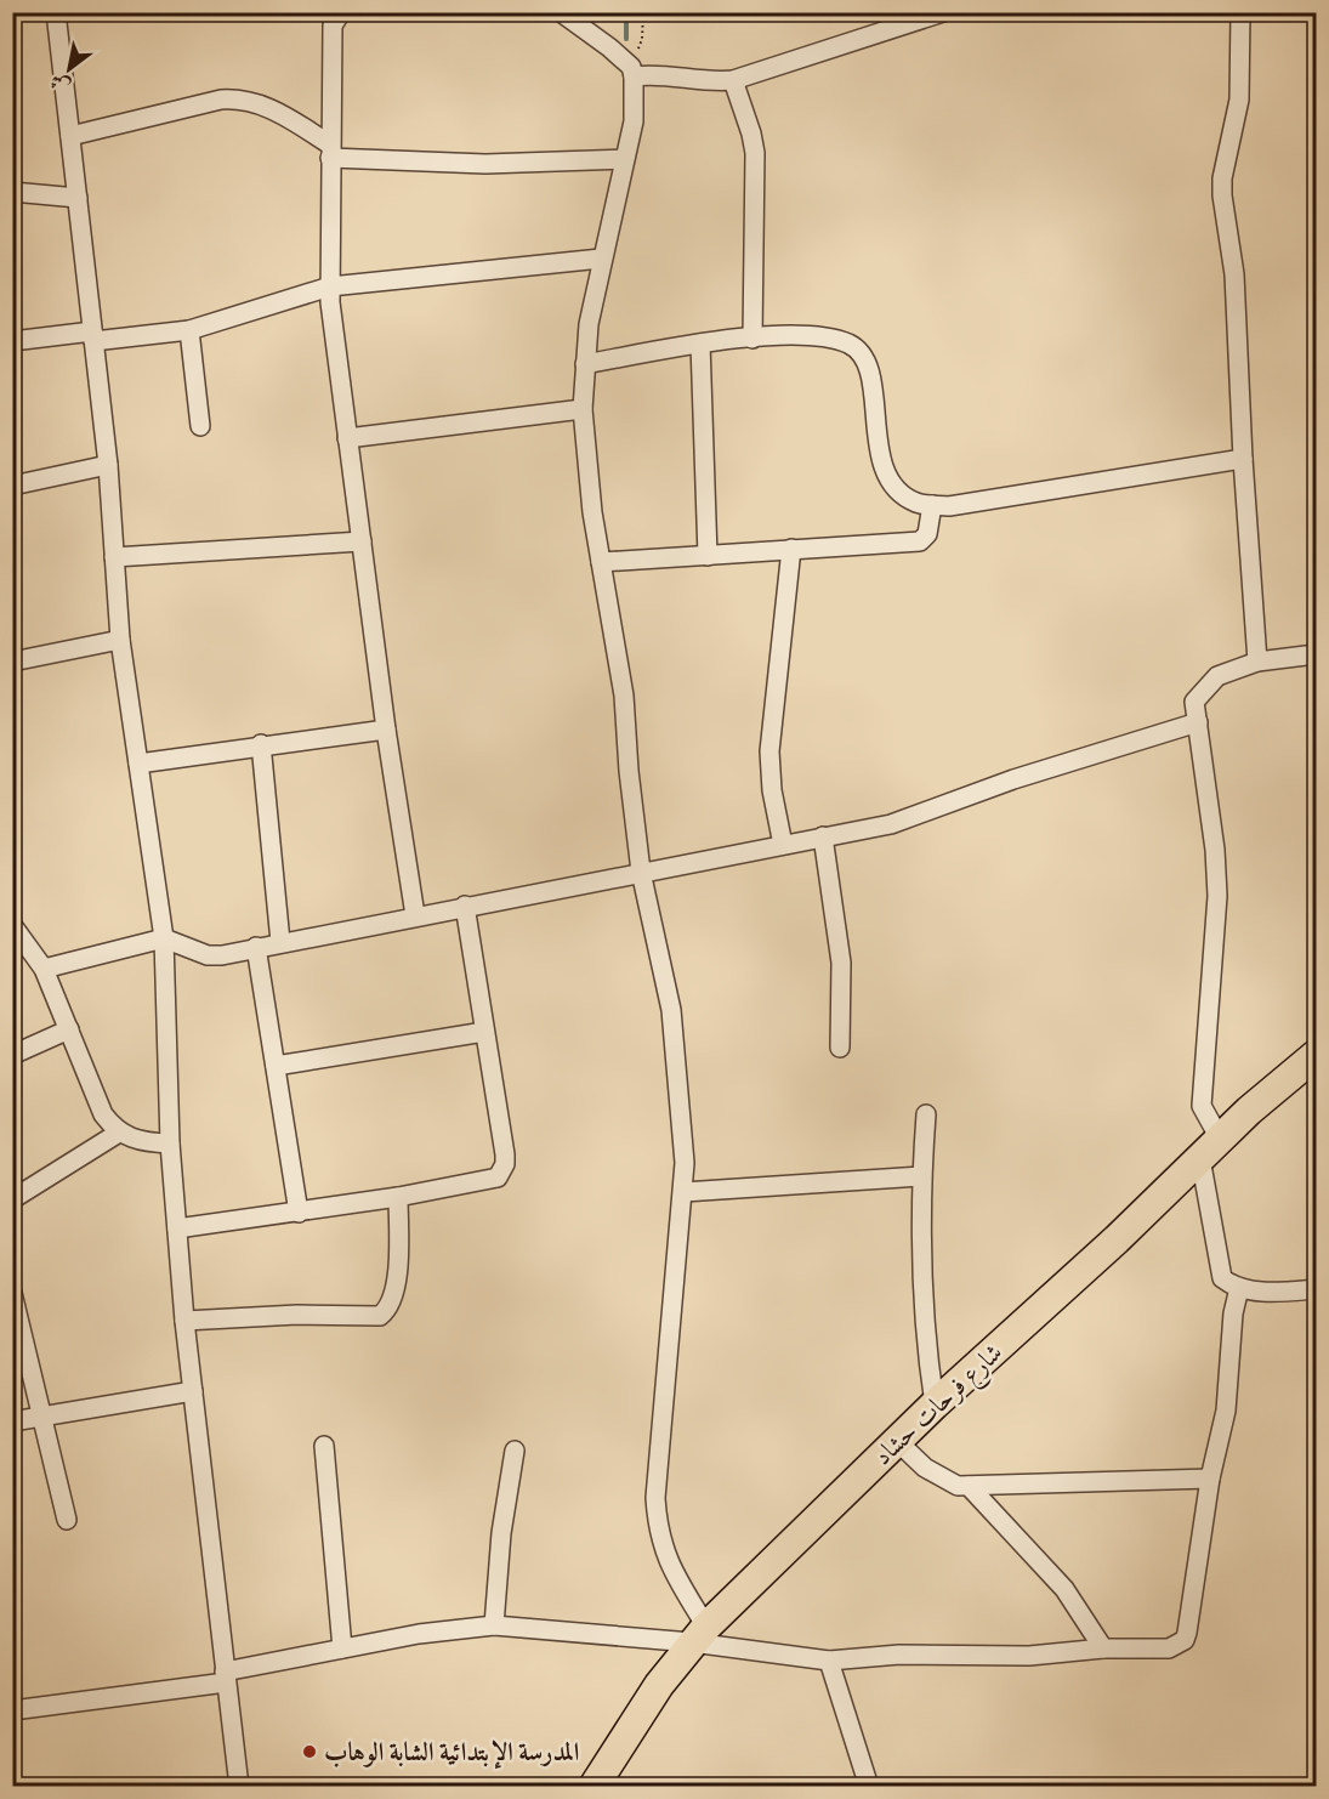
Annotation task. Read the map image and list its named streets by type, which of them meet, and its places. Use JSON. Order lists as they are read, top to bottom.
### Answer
{
  "streets": {
    "main road": ["شارع فرحات حشاد"]
  },
  "places": ["المدرسة الإبتدائية الشابة الوهاب"],
  "north": "bottom left"
}
